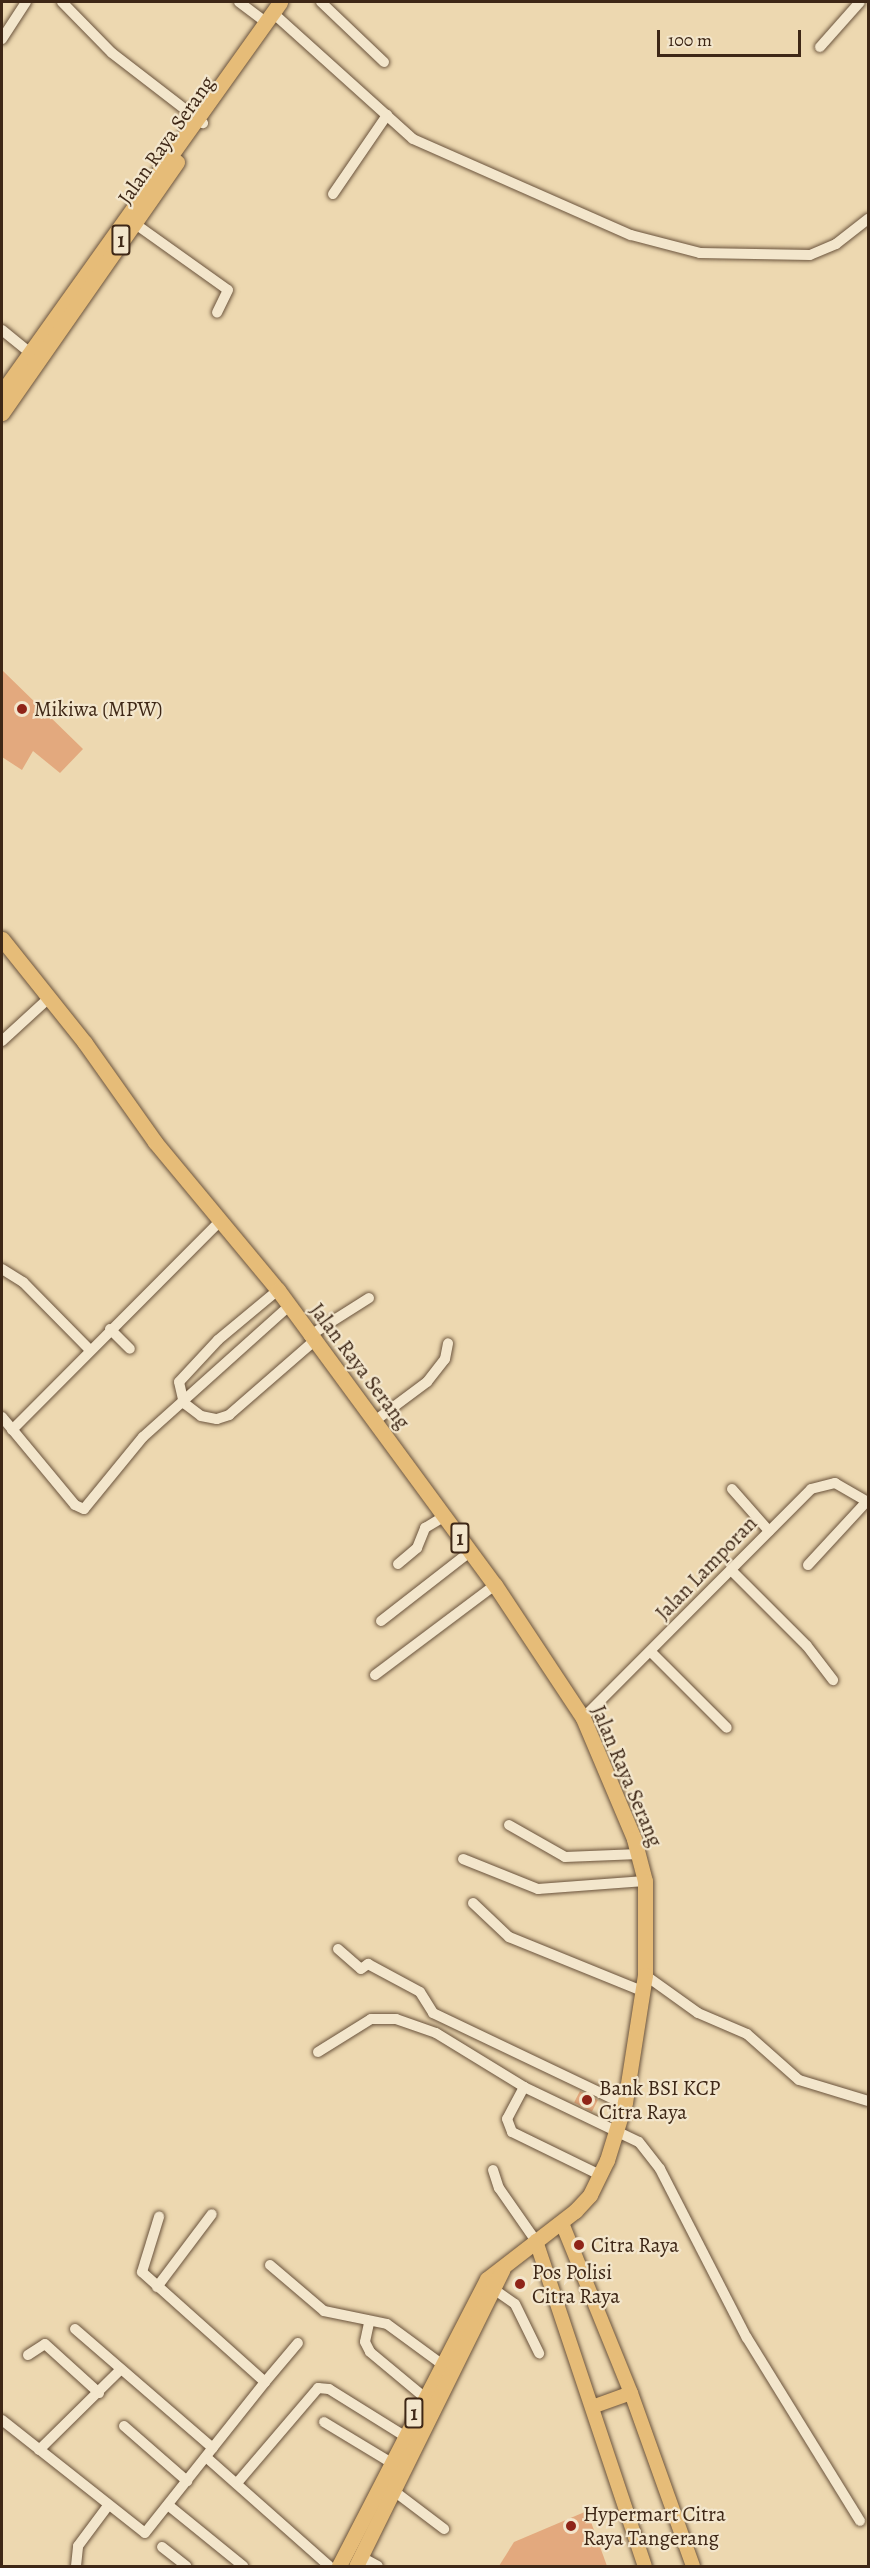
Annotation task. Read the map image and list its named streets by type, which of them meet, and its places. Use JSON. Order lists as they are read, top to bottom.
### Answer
{
  "streets": {
    "highway": ["Jalan Raya Serang", "1"],
    "street": ["Jalan Lamporan"]
  },
  "crossings": [
    ["Jalan Raya Serang", "Jalan Lamporan"]
  ],
  "places": [
    "Mikiwa (MPW)",
    "Bank BSI KCP Citra Raya",
    "Citra Raya",
    "Pos Polisi Citra Raya",
    "Hypermart Citra Raya Tangerang"
  ],
  "scale_bar": "100 m"
}
